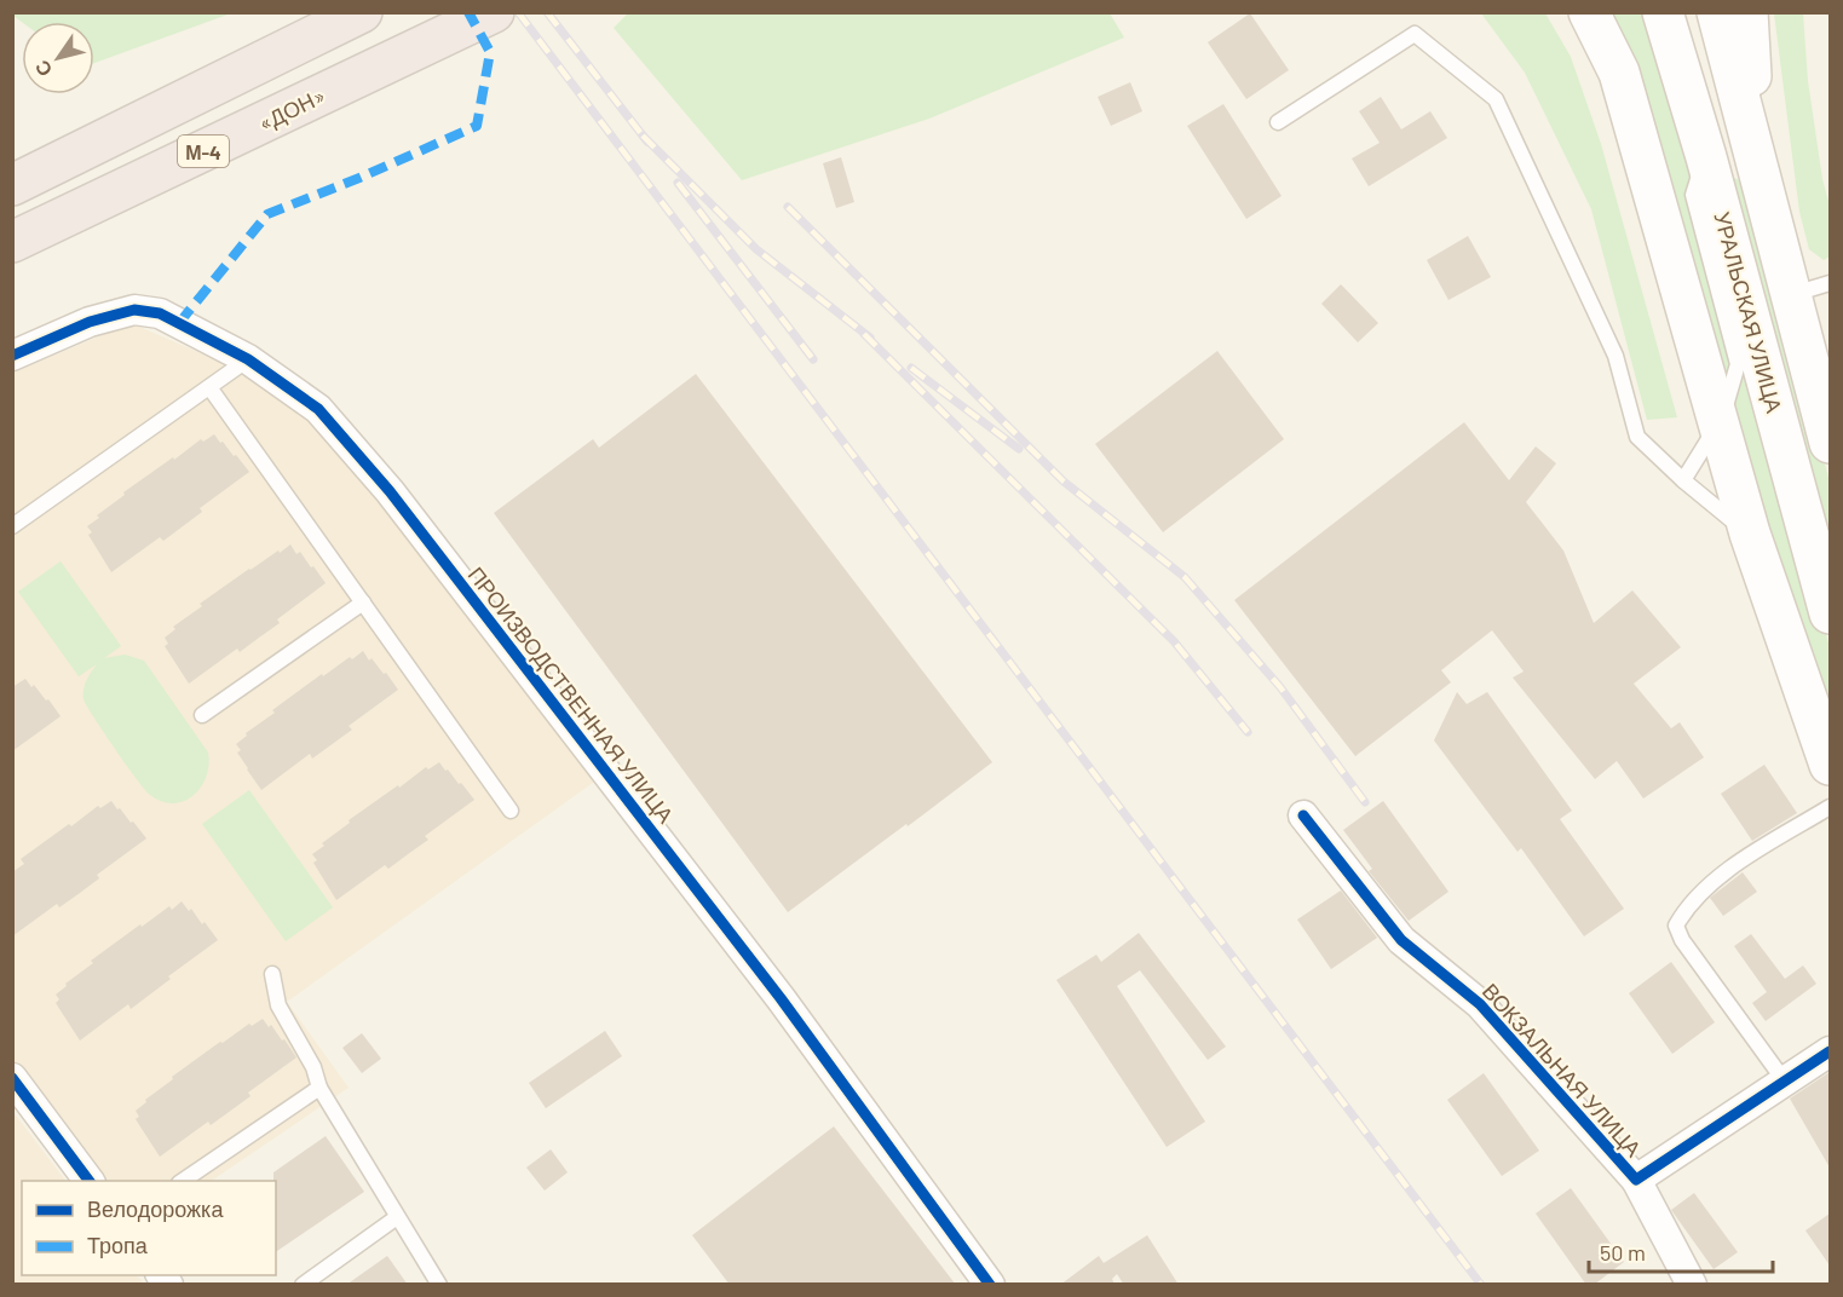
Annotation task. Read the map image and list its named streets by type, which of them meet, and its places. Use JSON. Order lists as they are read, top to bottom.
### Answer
{
  "streets": {
    "highway": ["«ДОН»", "М-4"],
    "main road": ["УРАЛЬСКАЯ УЛИЦА"],
    "street": ["ПРОИЗВОДСТВЕННАЯ УЛИЦА", "ВОКЗАЛЬНАЯ УЛИЦА"]
  },
  "legend": ["Велодорожка", "Тропа"],
  "scale_bar": "50 m",
  "north": "bottom left"
}
